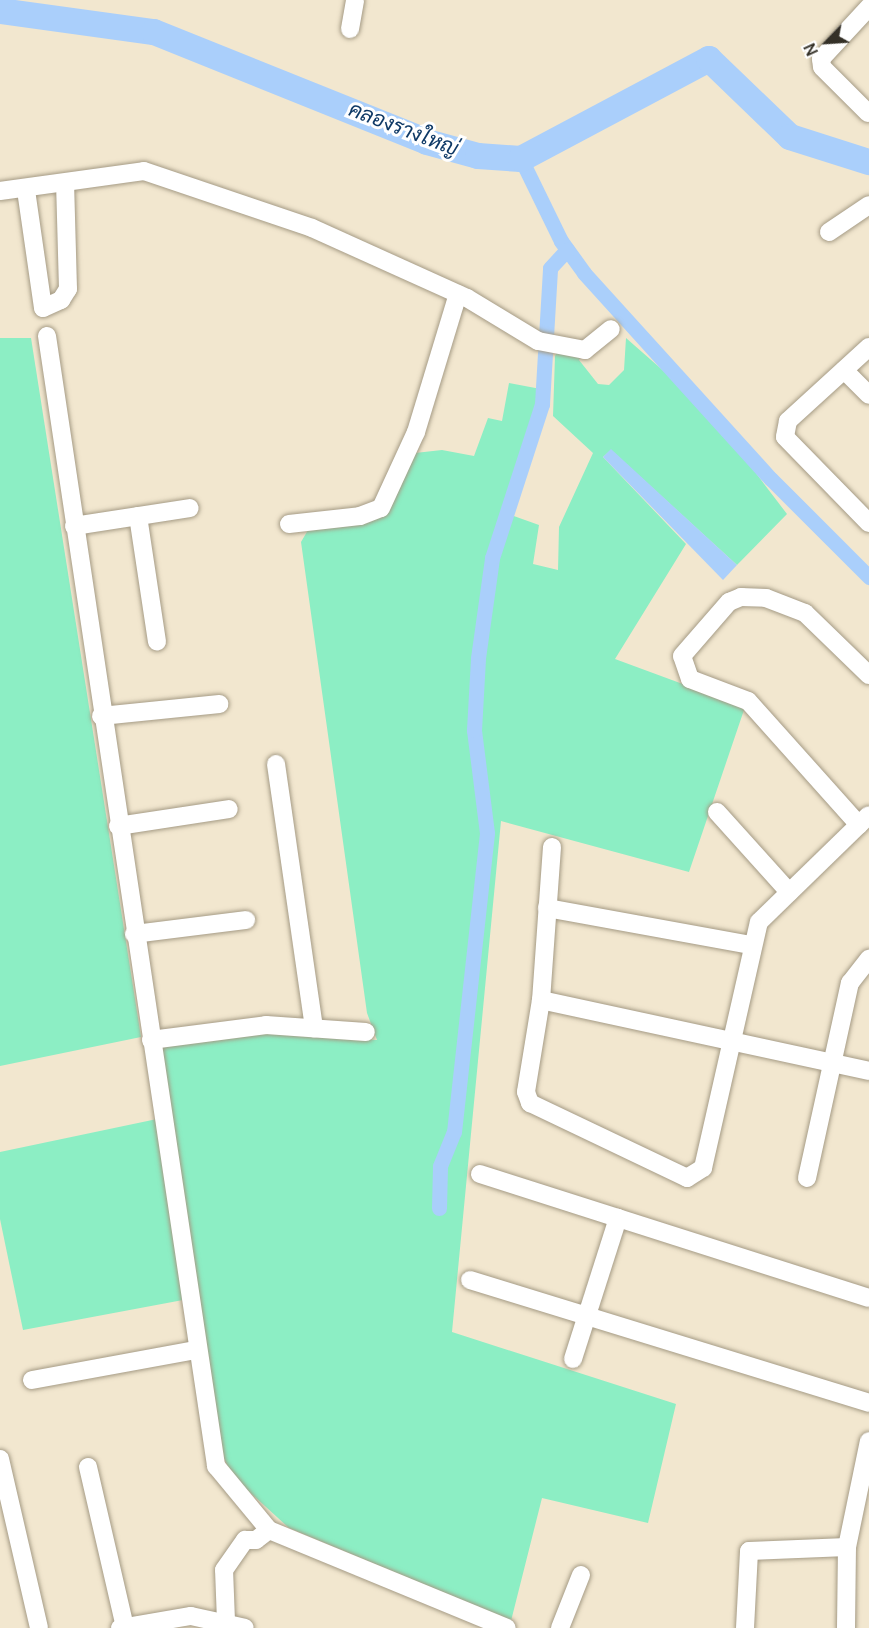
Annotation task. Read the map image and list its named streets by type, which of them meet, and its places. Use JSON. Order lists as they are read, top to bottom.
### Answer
{
  "water": ["คลองรางใหญ่"],
  "north": "bottom left"
}
